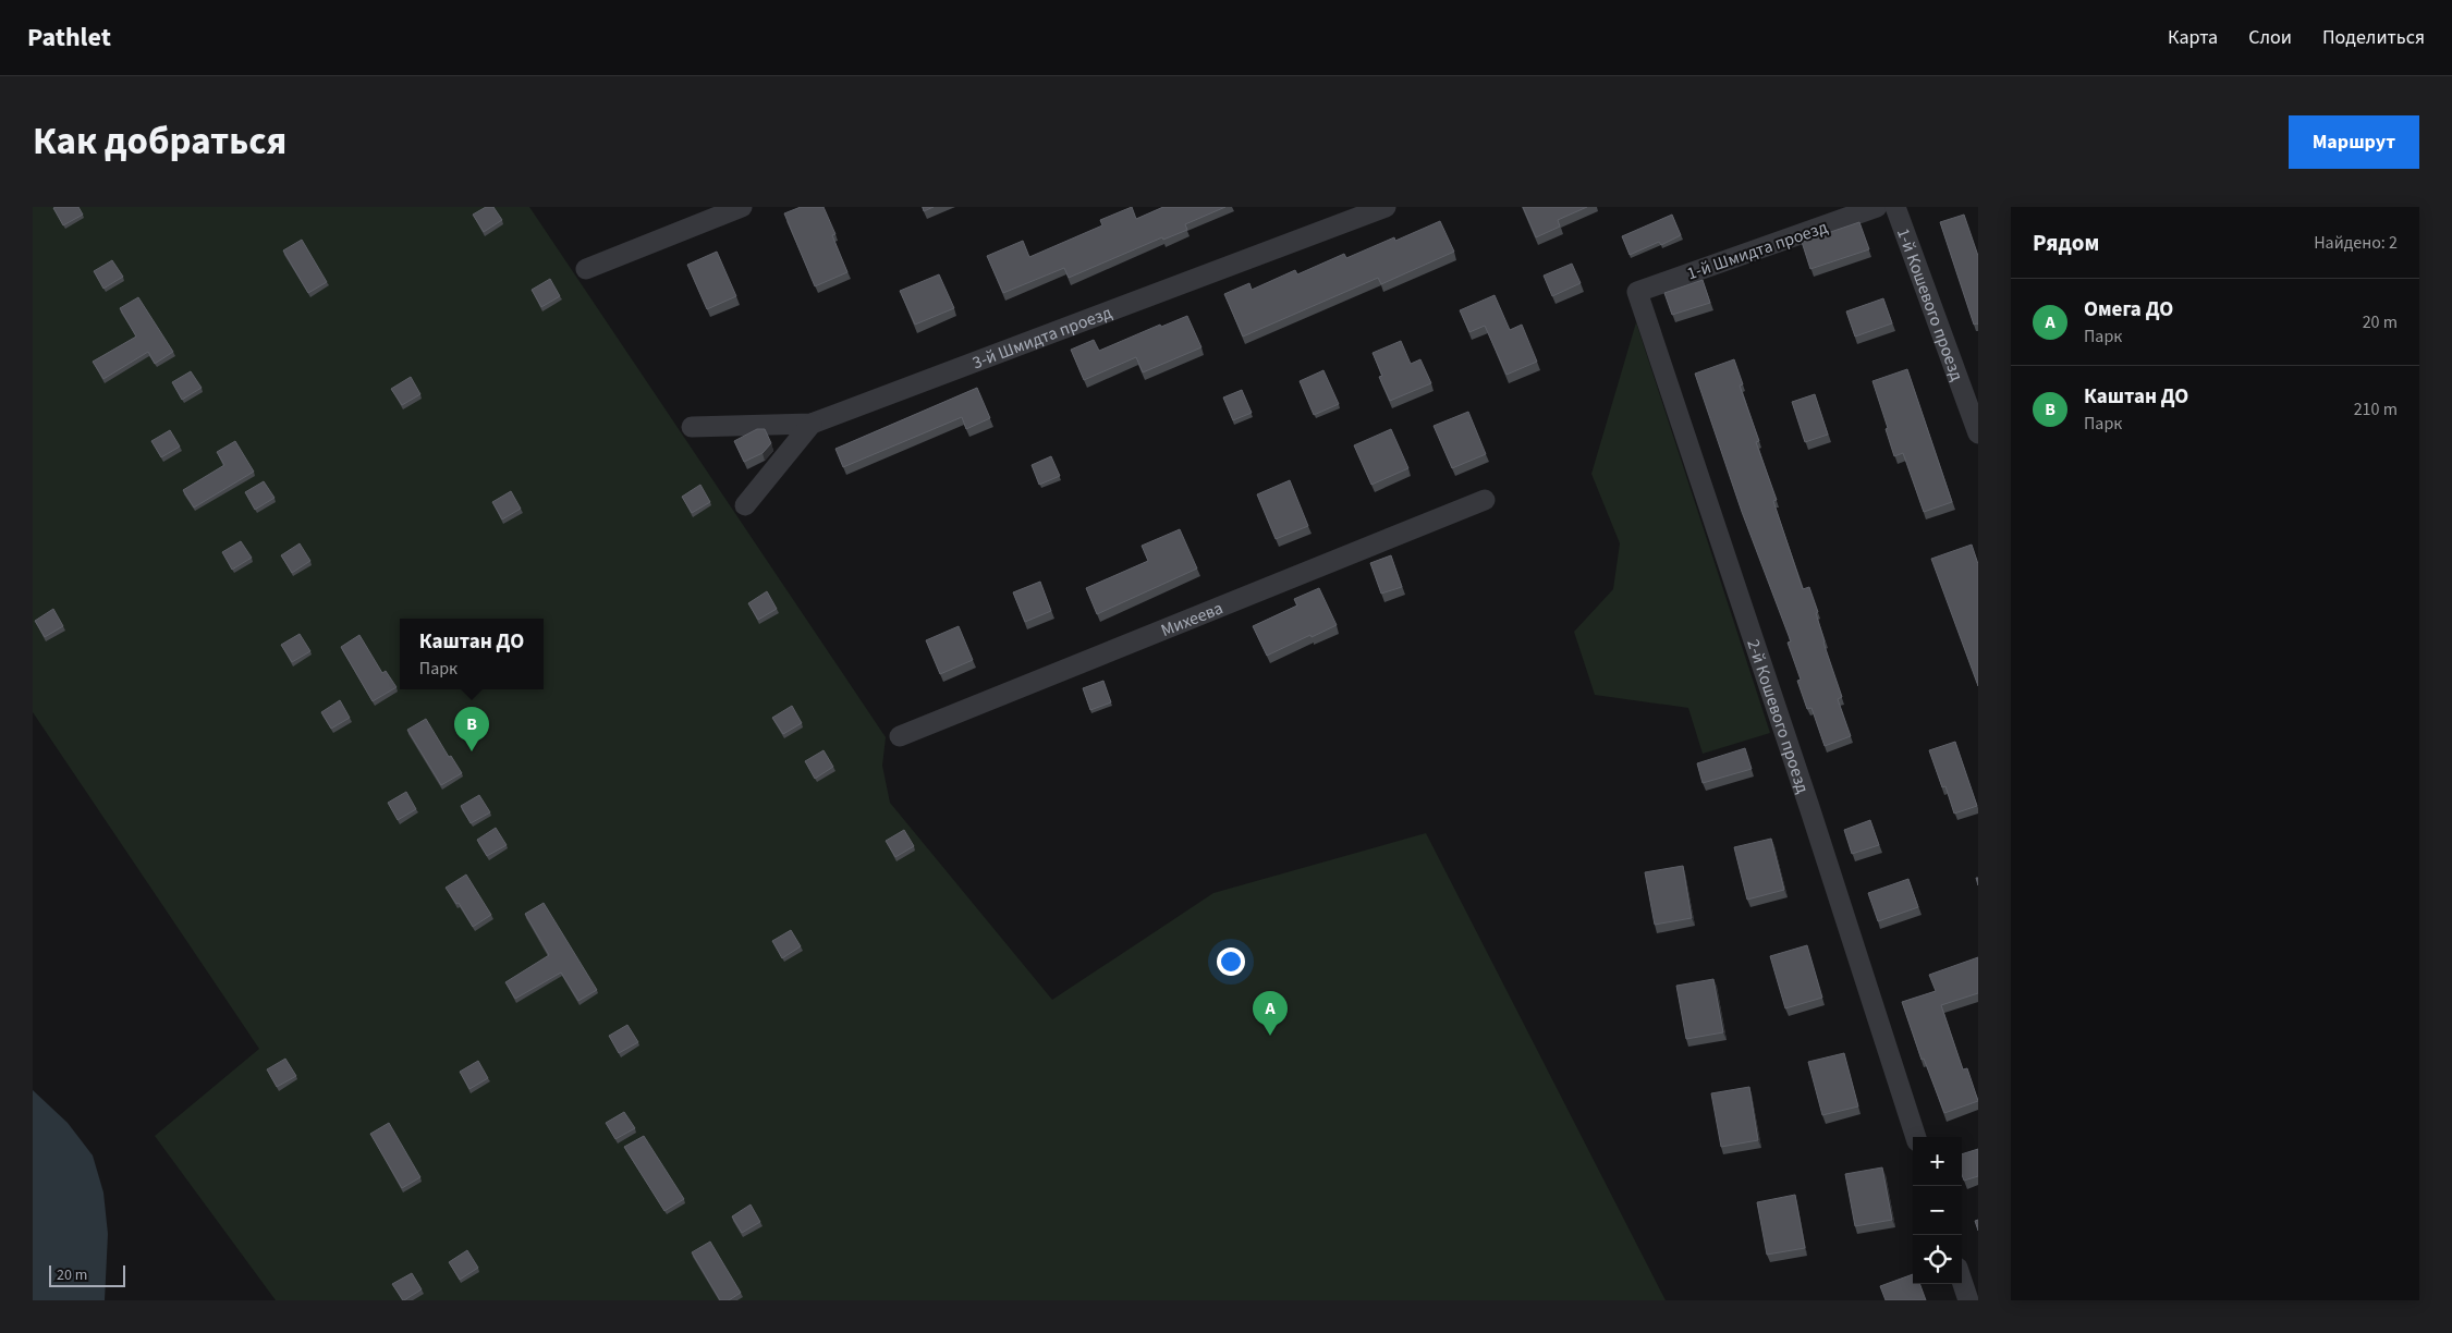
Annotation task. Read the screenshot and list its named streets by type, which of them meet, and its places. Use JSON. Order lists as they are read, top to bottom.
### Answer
{
  "streets": {
    "street": [
      "1-й Шмидта проезд",
      "1-й Кошевого проезд",
      "3-й Шмидта проезд",
      "Михеева",
      "2-й Кошевого проезд"
    ]
  },
  "crossings": [
    ["1-й Шмидта проезд", "2-й Кошевого проезд"]
  ],
  "scale_bar": "20 m",
  "page": {
    "header": "Pathlet",
    "nav": ["Карта", "Слои", "Поделиться"],
    "title": "Как добраться",
    "buttons": "Маршрут",
    "heading": ["Рядом", "Найдено: 2"],
    "list": [
      {
        "mark": "A",
        "name": "Омега ДО",
        "note": "Парк",
        "value": "20 m"
      },
      {
        "mark": "B",
        "name": "Каштан ДО",
        "note": "Парк",
        "value": "210 m"
      }
    ],
    "popup": ["Каштан ДО", "Парк"],
    "pins": ["B", "A"],
    "map_buttons": ["+", "−"],
    "scale": "20 m"
  }
}
